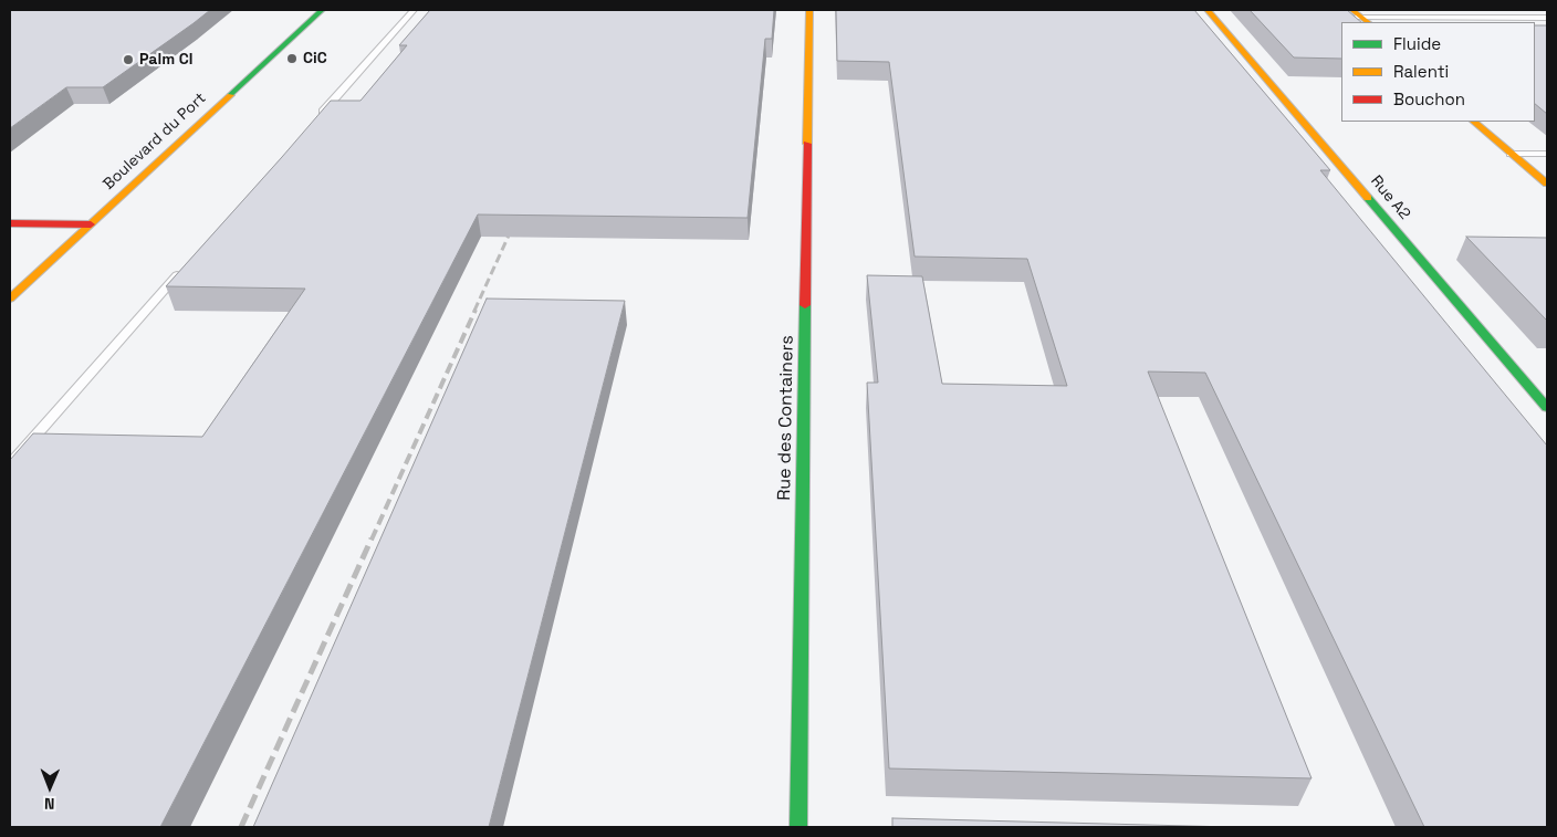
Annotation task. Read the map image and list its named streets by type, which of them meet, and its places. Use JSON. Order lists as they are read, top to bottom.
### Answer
{
  "streets": {
    "street": ["Boulevard du Port", "Rue A2", "Rue des Containers"]
  },
  "places": ["CiC", "Palm CI"],
  "legend": ["Fluide", "Ralenti", "Bouchon"],
  "north": "bottom"
}
